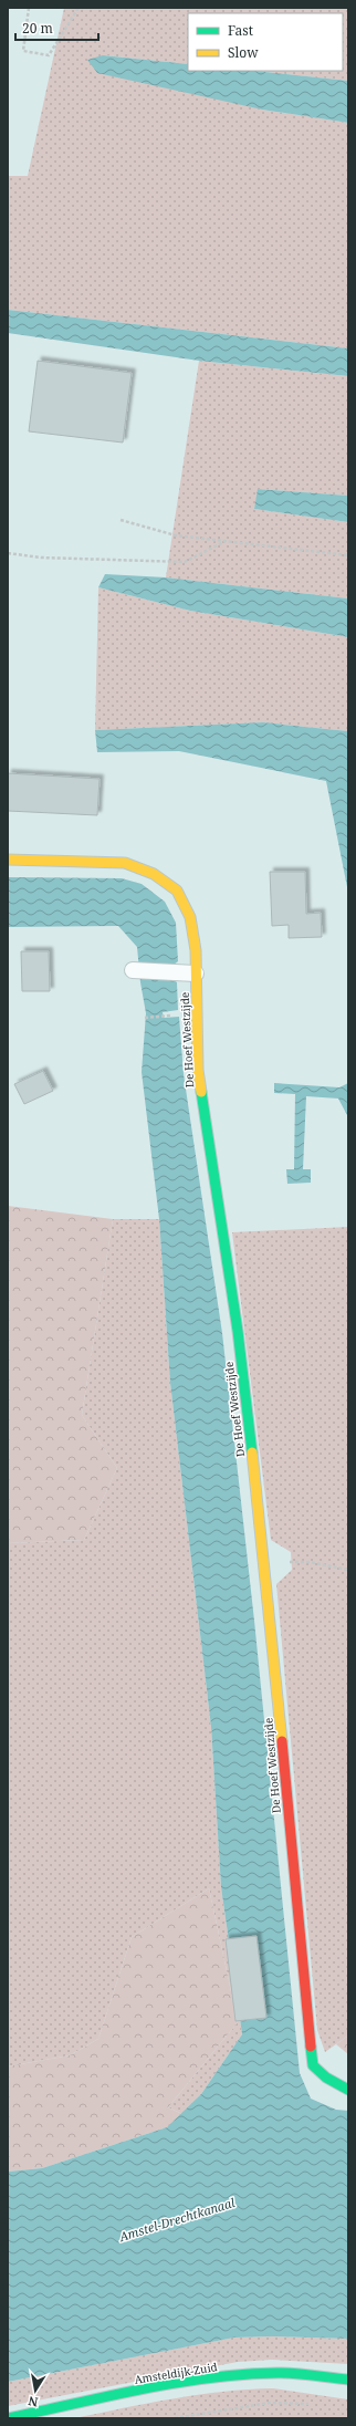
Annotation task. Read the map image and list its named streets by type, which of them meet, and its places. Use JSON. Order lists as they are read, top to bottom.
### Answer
{
  "streets": {
    "street": ["De Hoef Westzijde", "Amsteldijk-Zuid"]
  },
  "water": ["Amstel-Drechtkanaal"],
  "legend": ["Fast", "Slow"],
  "scale_bar": "20 m",
  "north": "bottom"
}
